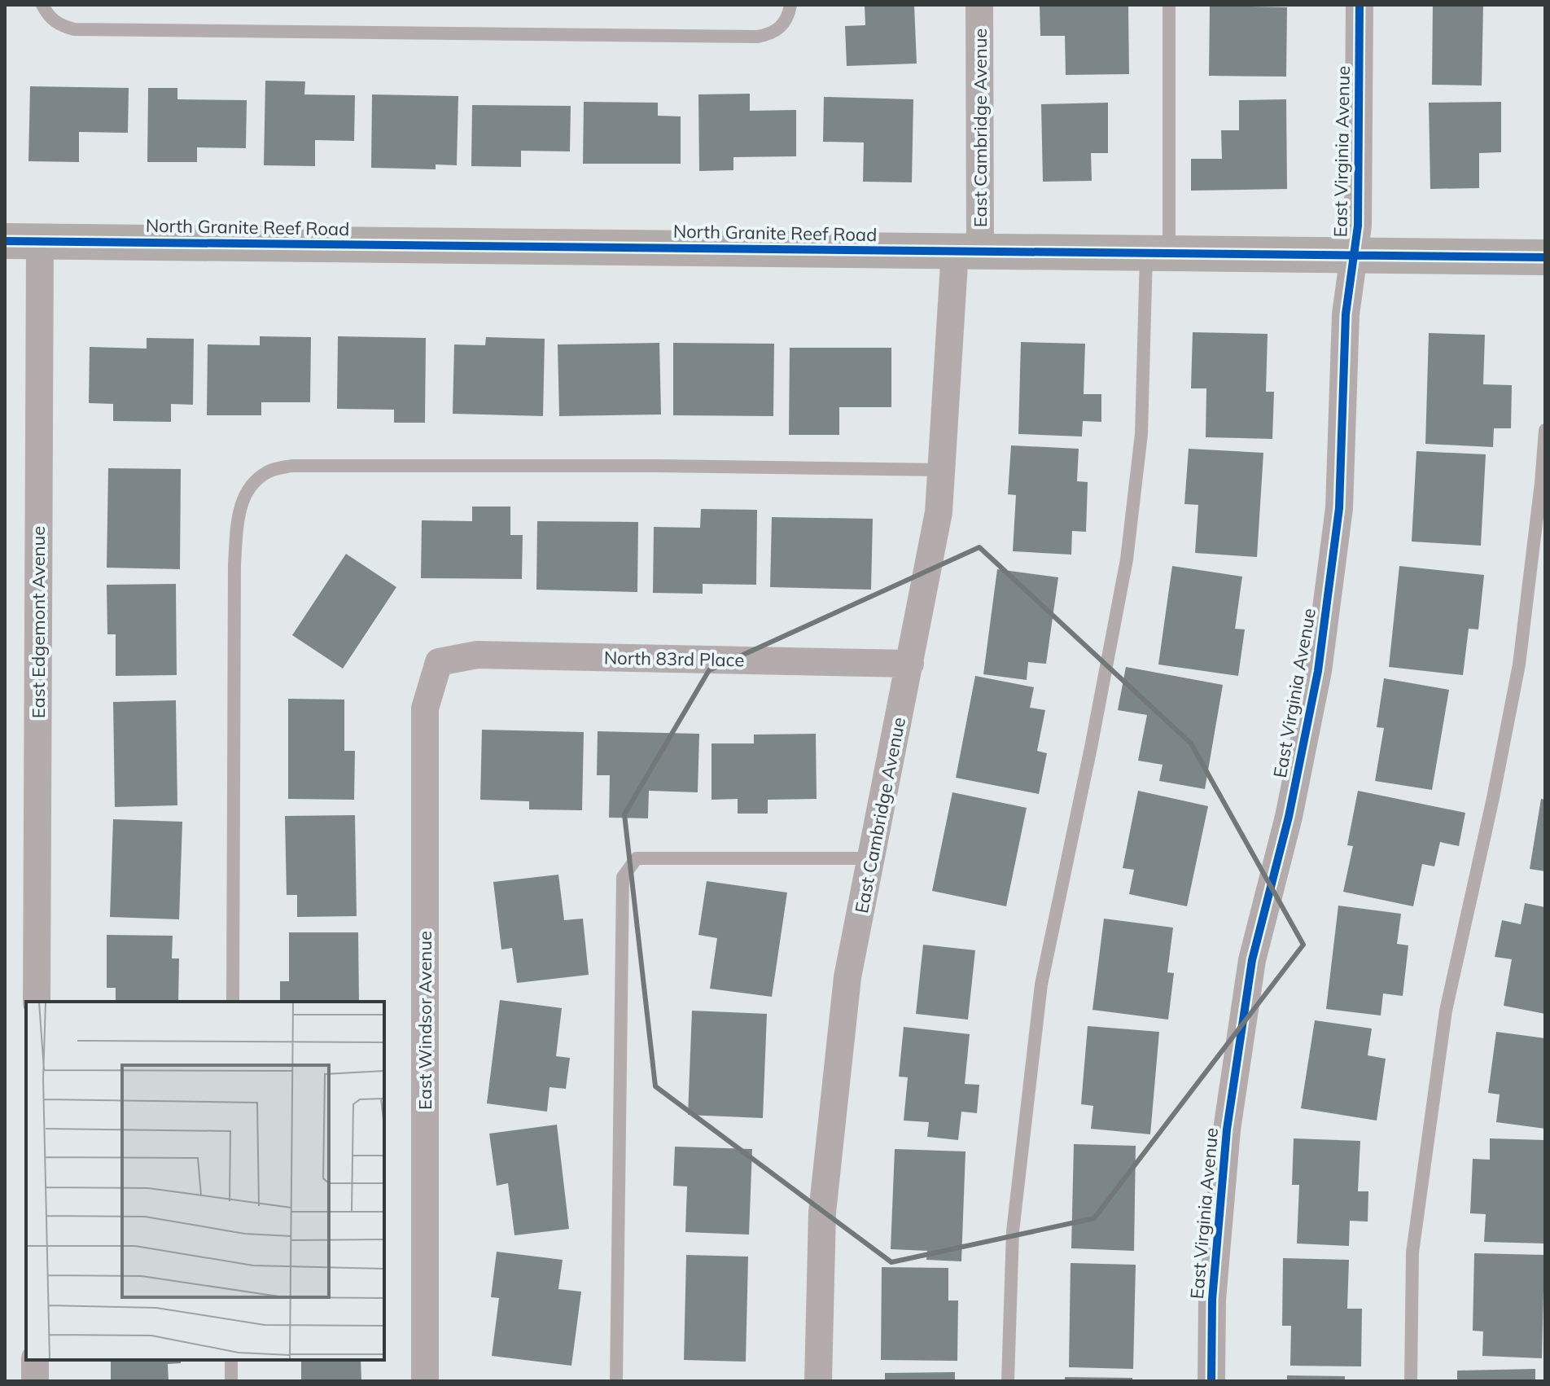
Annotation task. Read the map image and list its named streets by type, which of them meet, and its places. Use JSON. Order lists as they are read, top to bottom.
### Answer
{
  "streets": {
    "street": [
      "East Cambridge Avenue",
      "East Virginia Avenue",
      "North Granite Reef Road",
      "East Edgemont Avenue",
      "North 83rd Place",
      "East Windsor Avenue"
    ]
  },
  "crossings": [
    ["East Cambridge Avenue", "North Granite Reef Road"],
    ["East Cambridge Avenue", "North 83rd Place"],
    ["East Virginia Avenue", "North Granite Reef Road"],
    ["North Granite Reef Road", "East Edgemont Avenue"],
    ["North 83rd Place", "East Windsor Avenue"]
  ]
}
